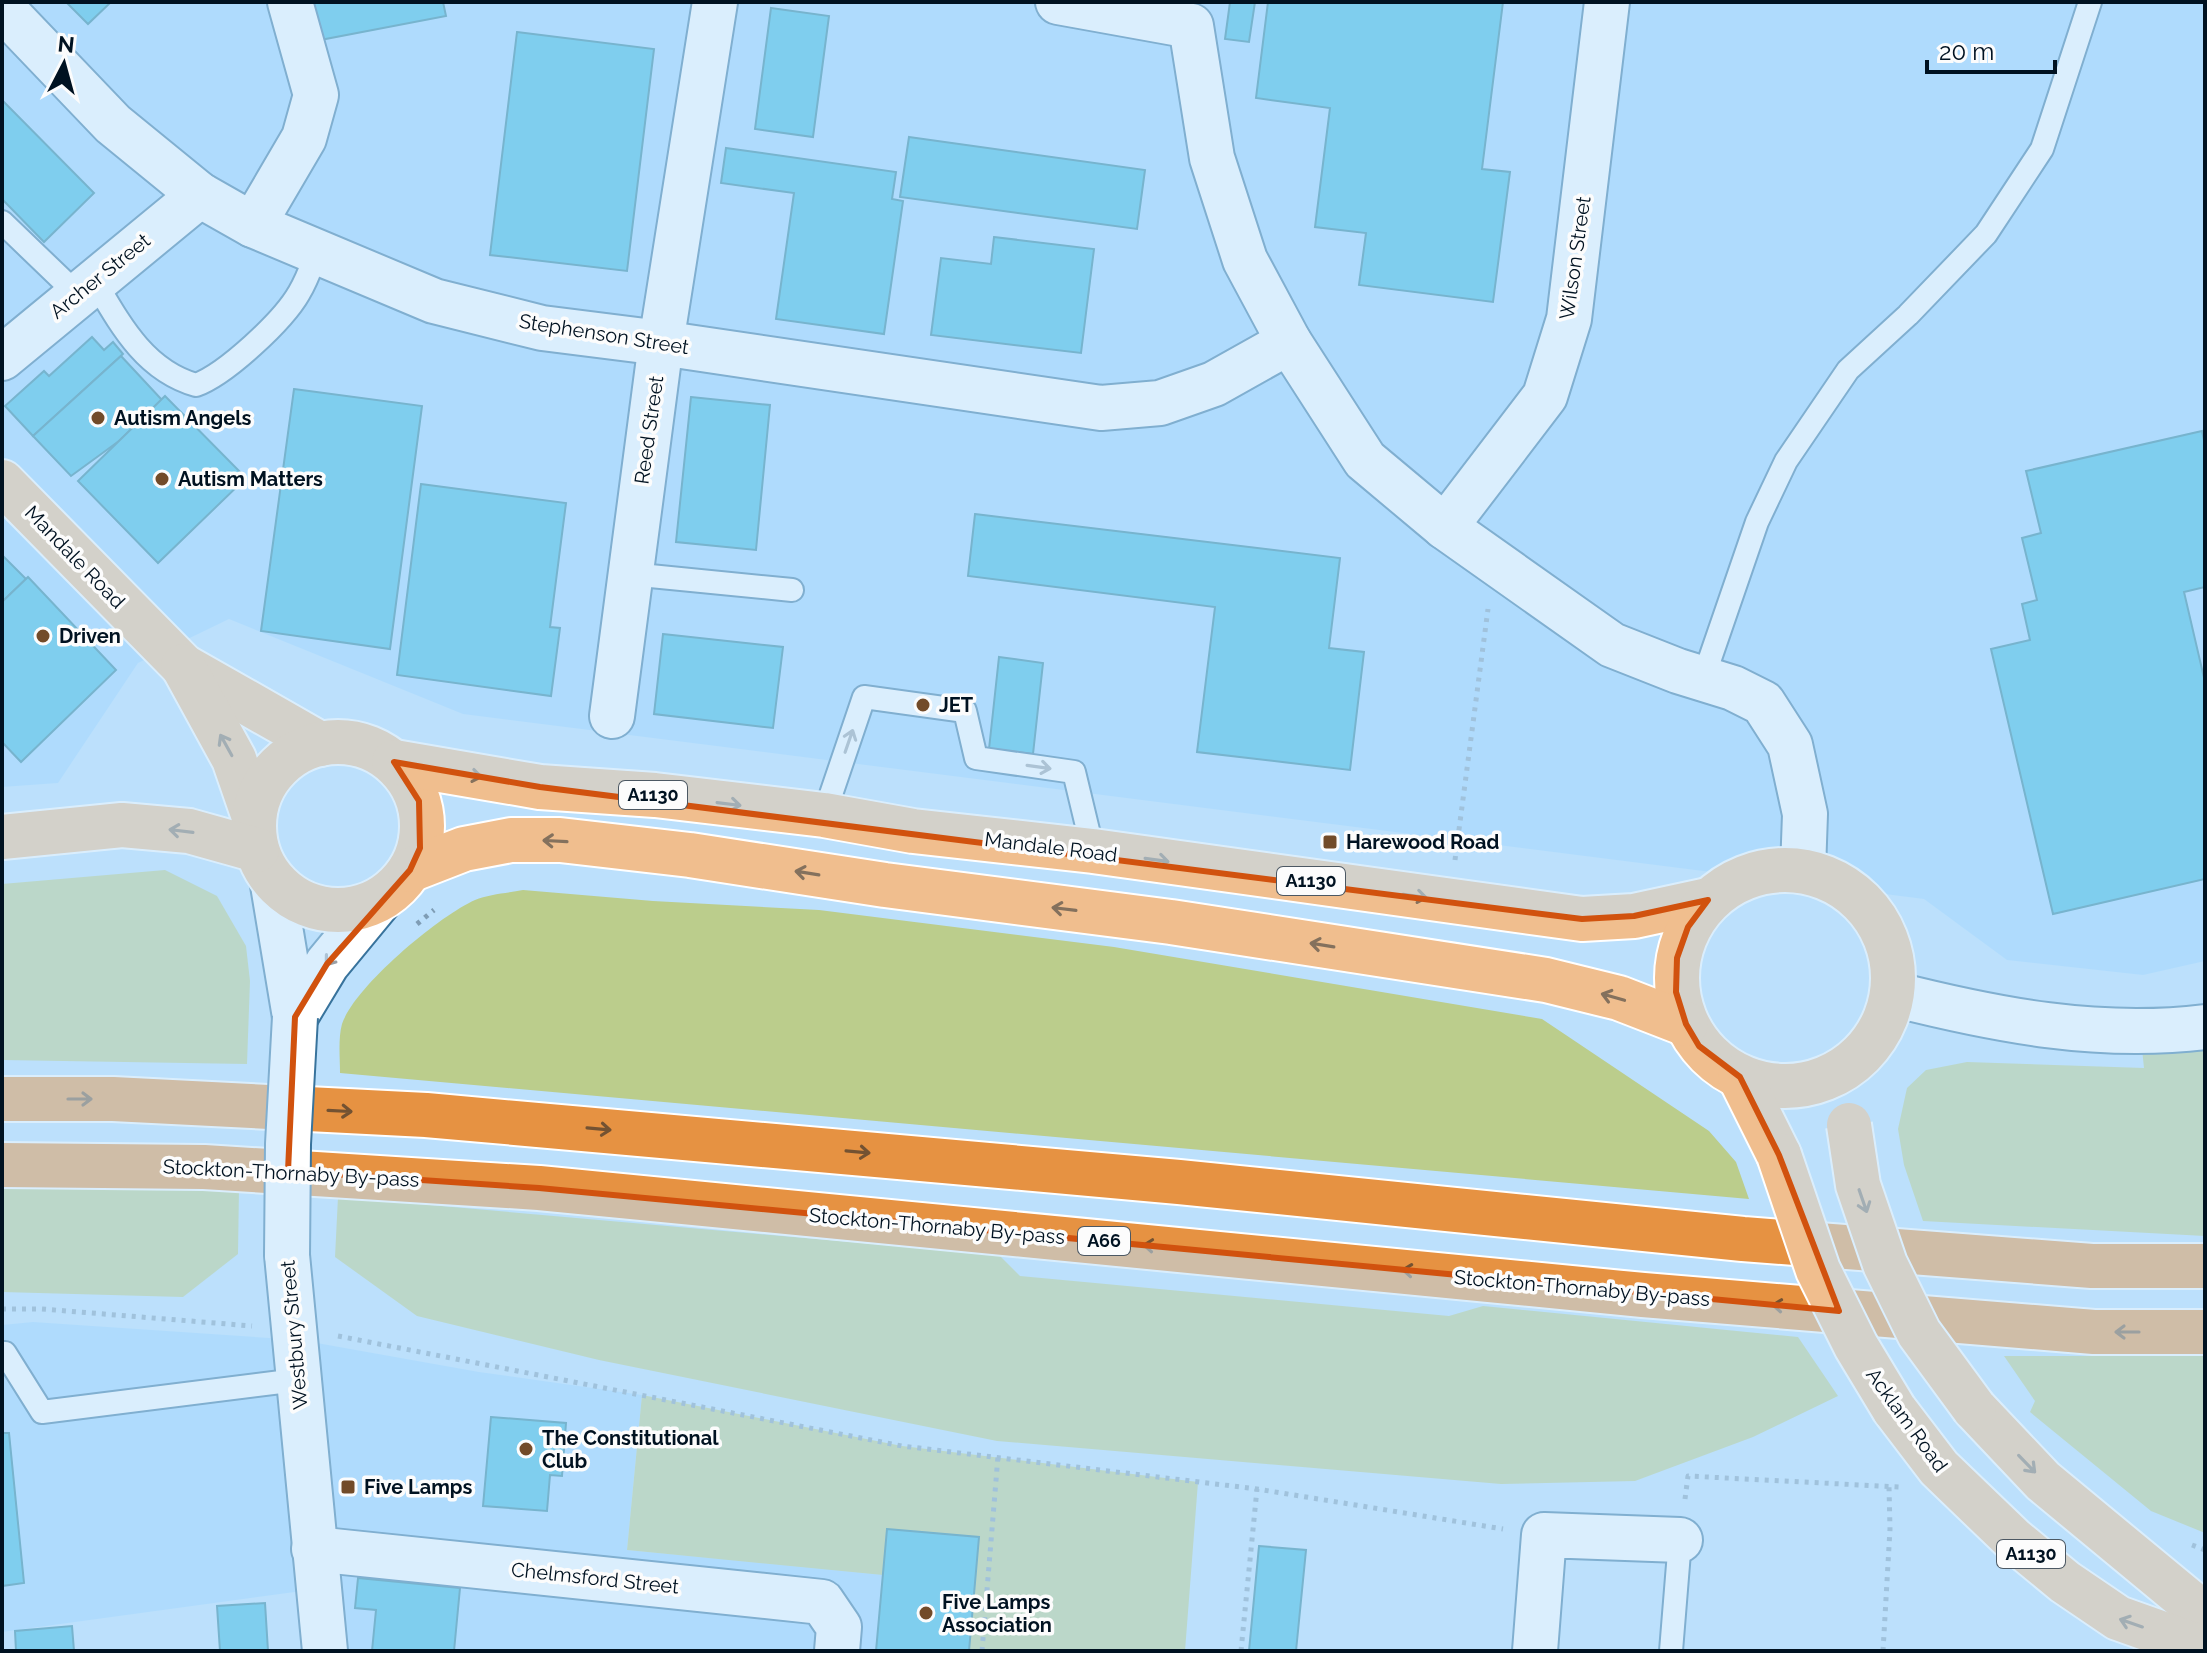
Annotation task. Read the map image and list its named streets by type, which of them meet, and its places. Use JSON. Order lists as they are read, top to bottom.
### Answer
{
  "streets": {
    "highway": ["Stockton-Thornaby By-pass", "A66"],
    "main road": ["Mandale Road", "A1130", "Acklam Road"],
    "street": [
      "Wilson Street",
      "Archer Street",
      "Stephenson Street",
      "Reed Street",
      "Westbury Street",
      "Chelmsford Street"
    ]
  },
  "crossings": [
    ["Archer Street", "Stephenson Street"],
    ["Stephenson Street", "Reed Street"],
    ["Mandale Road", "A1130"],
    ["Mandale Road", "Westbury Street"],
    ["Mandale Road", "Acklam Road"],
    ["A1130", "Acklam Road"],
    ["Westbury Street", "Chelmsford Street"]
  ],
  "places": {
    "other": [
      "Autism Angels",
      "Autism Matters",
      "Driven",
      "JET",
      "The Constitutional Club",
      "Five Lamps Association"
    ],
    "transit": ["Harewood Road", "Five Lamps"]
  },
  "scale_bar": "20 m",
  "north": "top"
}
